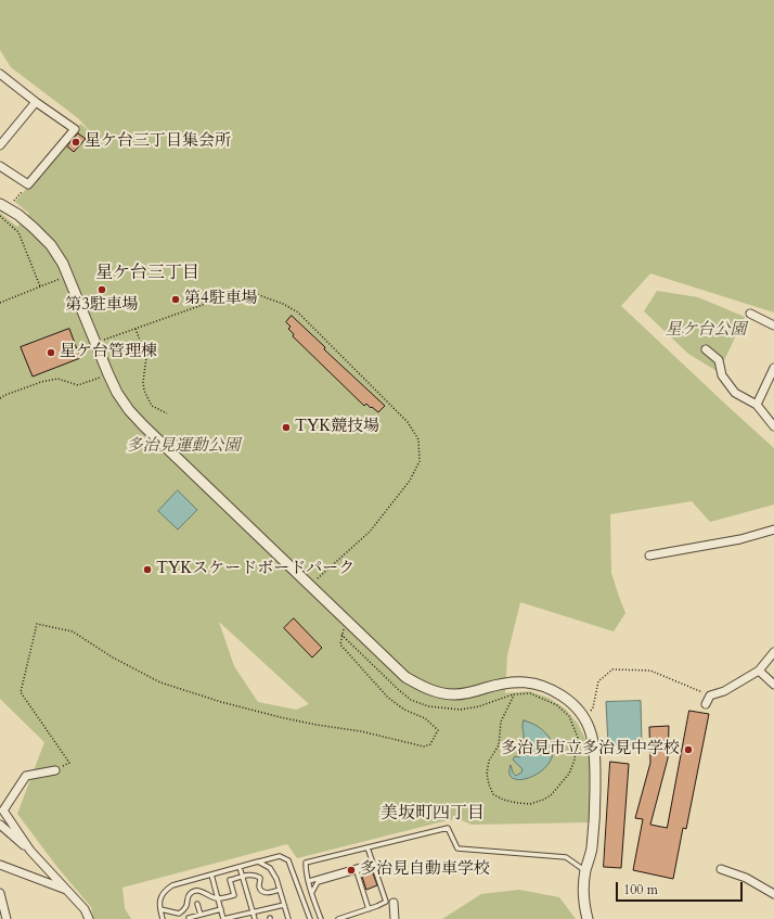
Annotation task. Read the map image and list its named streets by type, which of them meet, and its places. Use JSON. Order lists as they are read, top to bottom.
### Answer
{
  "districts": ["星ケ台三丁目", "美坂町四丁目"],
  "parks": ["星ケ台公園", "多治見運動公園"],
  "places": [
    "星ケ台三丁目集会所",
    "第3駐車場",
    "第4駐車場",
    "星ケ台管理棟",
    "TYK競技場",
    "TYKスケードボードパーク",
    "多治見市立多治見中学校",
    "多治見自動車学校"
  ],
  "scale_bar": "100 m"
}
